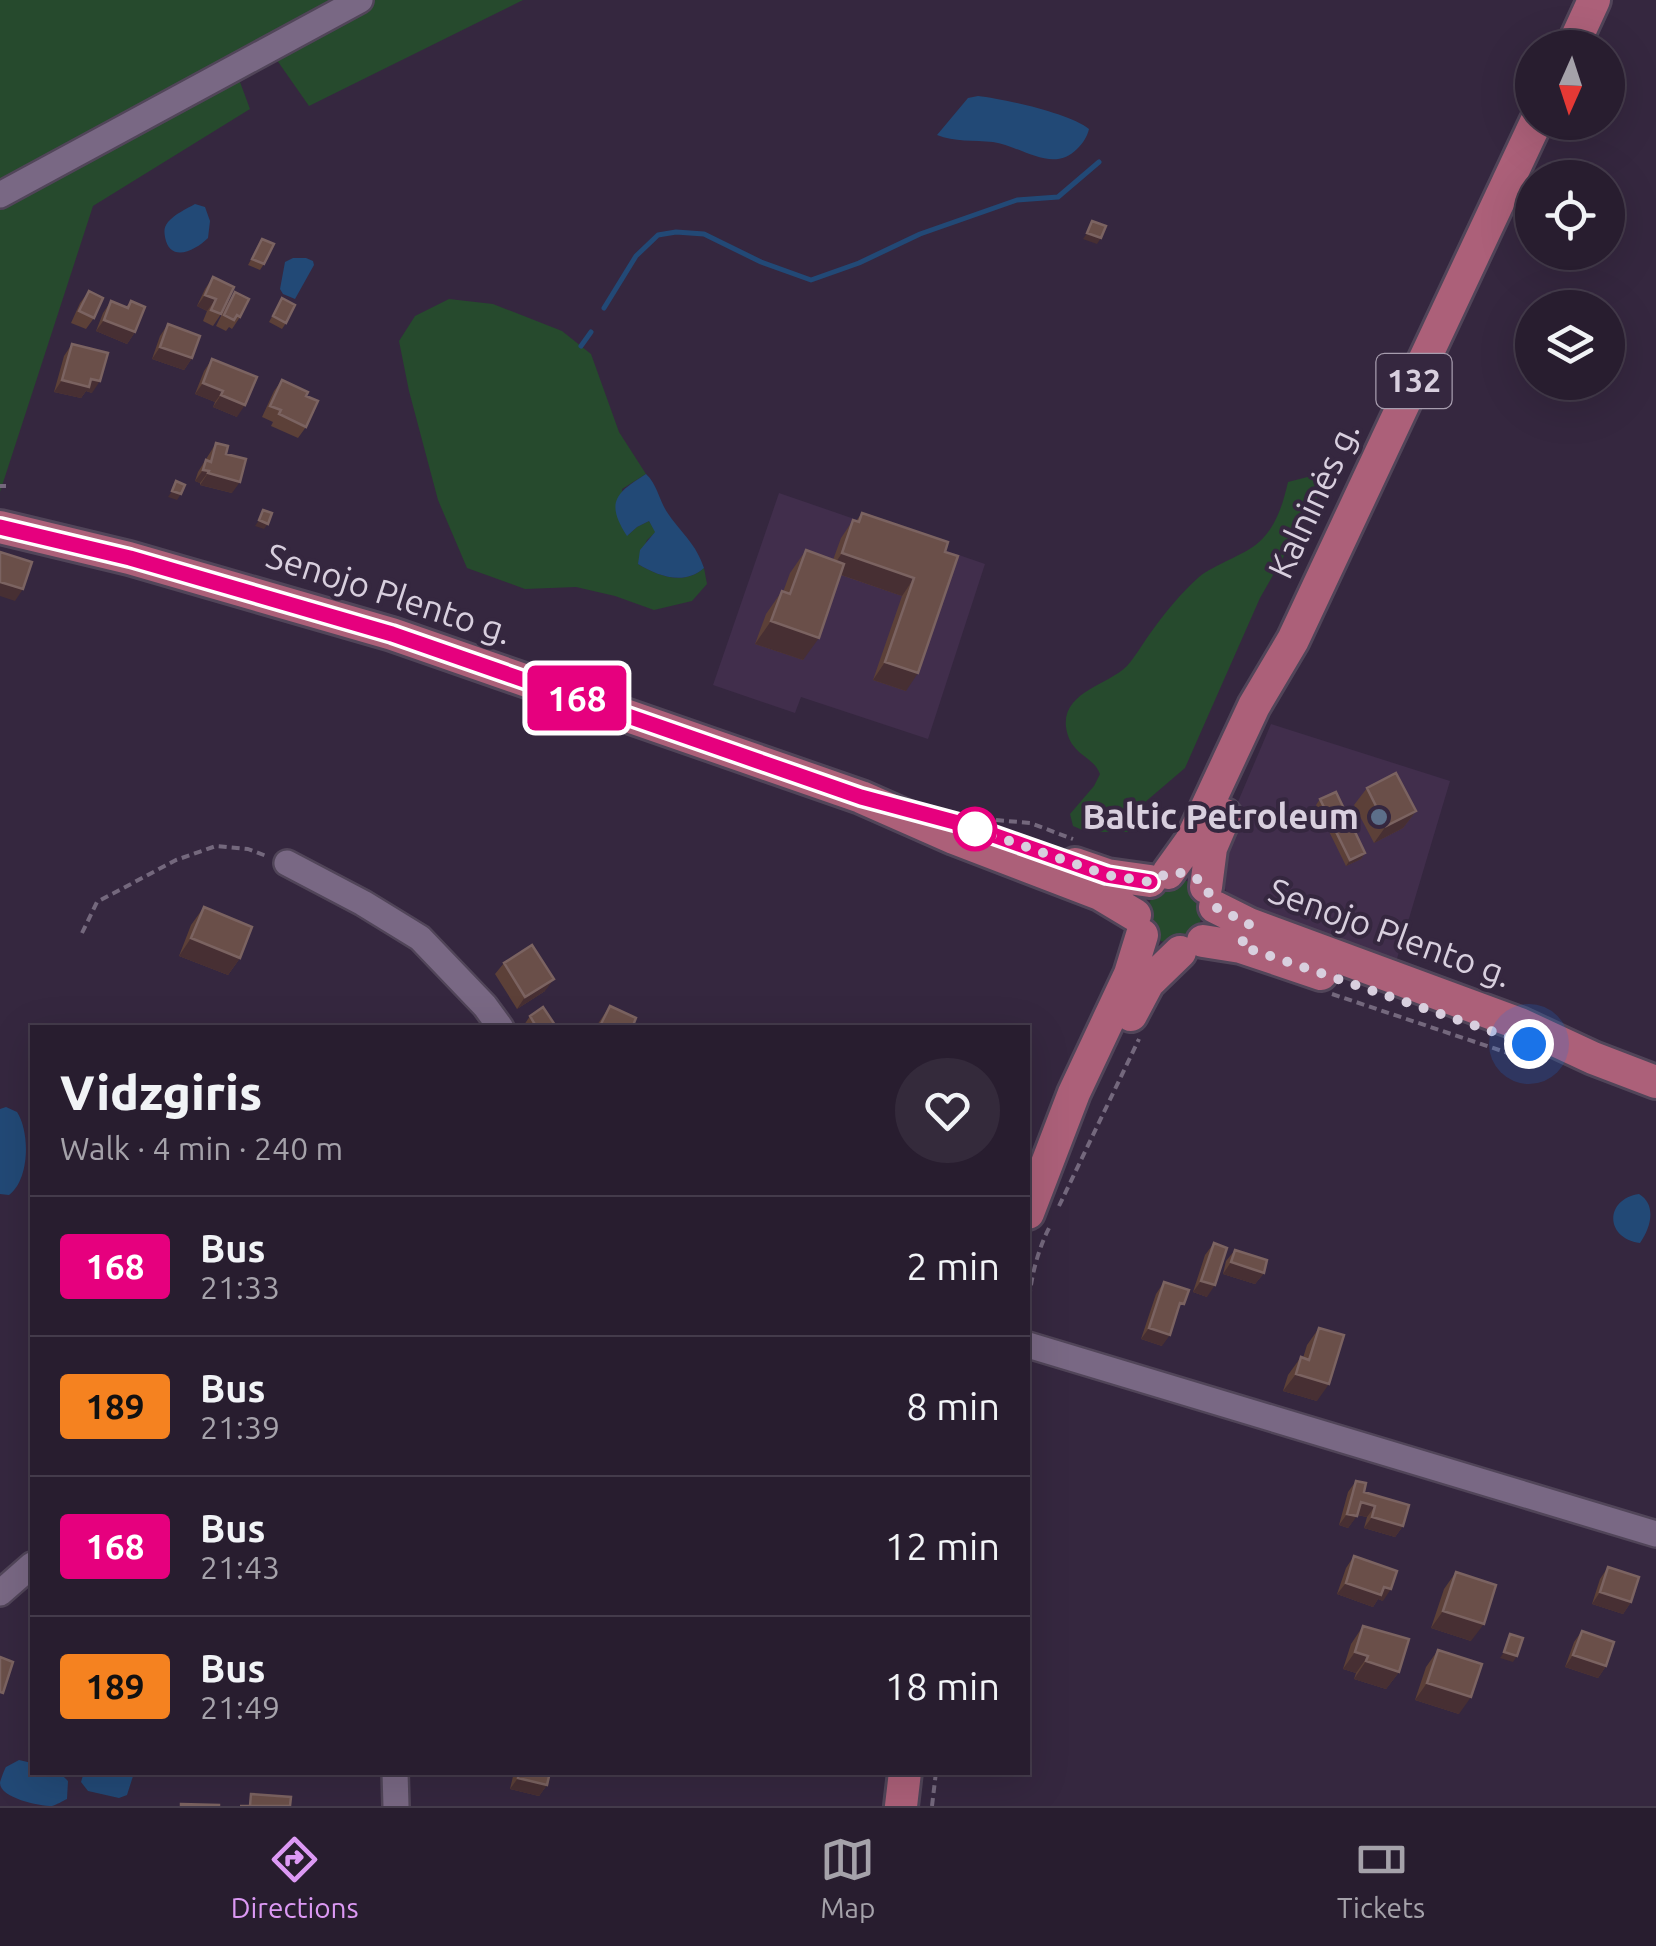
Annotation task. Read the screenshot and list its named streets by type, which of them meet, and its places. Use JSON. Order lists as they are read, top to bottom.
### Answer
{
  "streets": {
    "main road": ["132", "Kalninės g.", "Senojo Plento g."]
  },
  "crossings": [
    ["Kalninės g.", "Senojo Plento g."]
  ],
  "places": ["Baltic Petroleum"],
  "lines": ["bus line 168"],
  "north": "bottom",
  "page": {
    "on_map": "168",
    "heading": ["Vidzgiris", "Walk · 4 min · 240 m"],
    "list": [
      {
        "mark": "168",
        "name": "Bus",
        "note": "21:33",
        "value": "2 min"
      },
      {
        "mark": "189",
        "name": "Bus",
        "note": "21:39",
        "value": "8 min"
      },
      {
        "mark": "168",
        "name": "Bus",
        "note": "21:43",
        "value": "12 min"
      },
      {
        "mark": "189",
        "name": "Bus",
        "note": "21:49",
        "value": "18 min"
      }
    ],
    "tabs": ["Directions", "Map", "Tickets"]
  }
}
